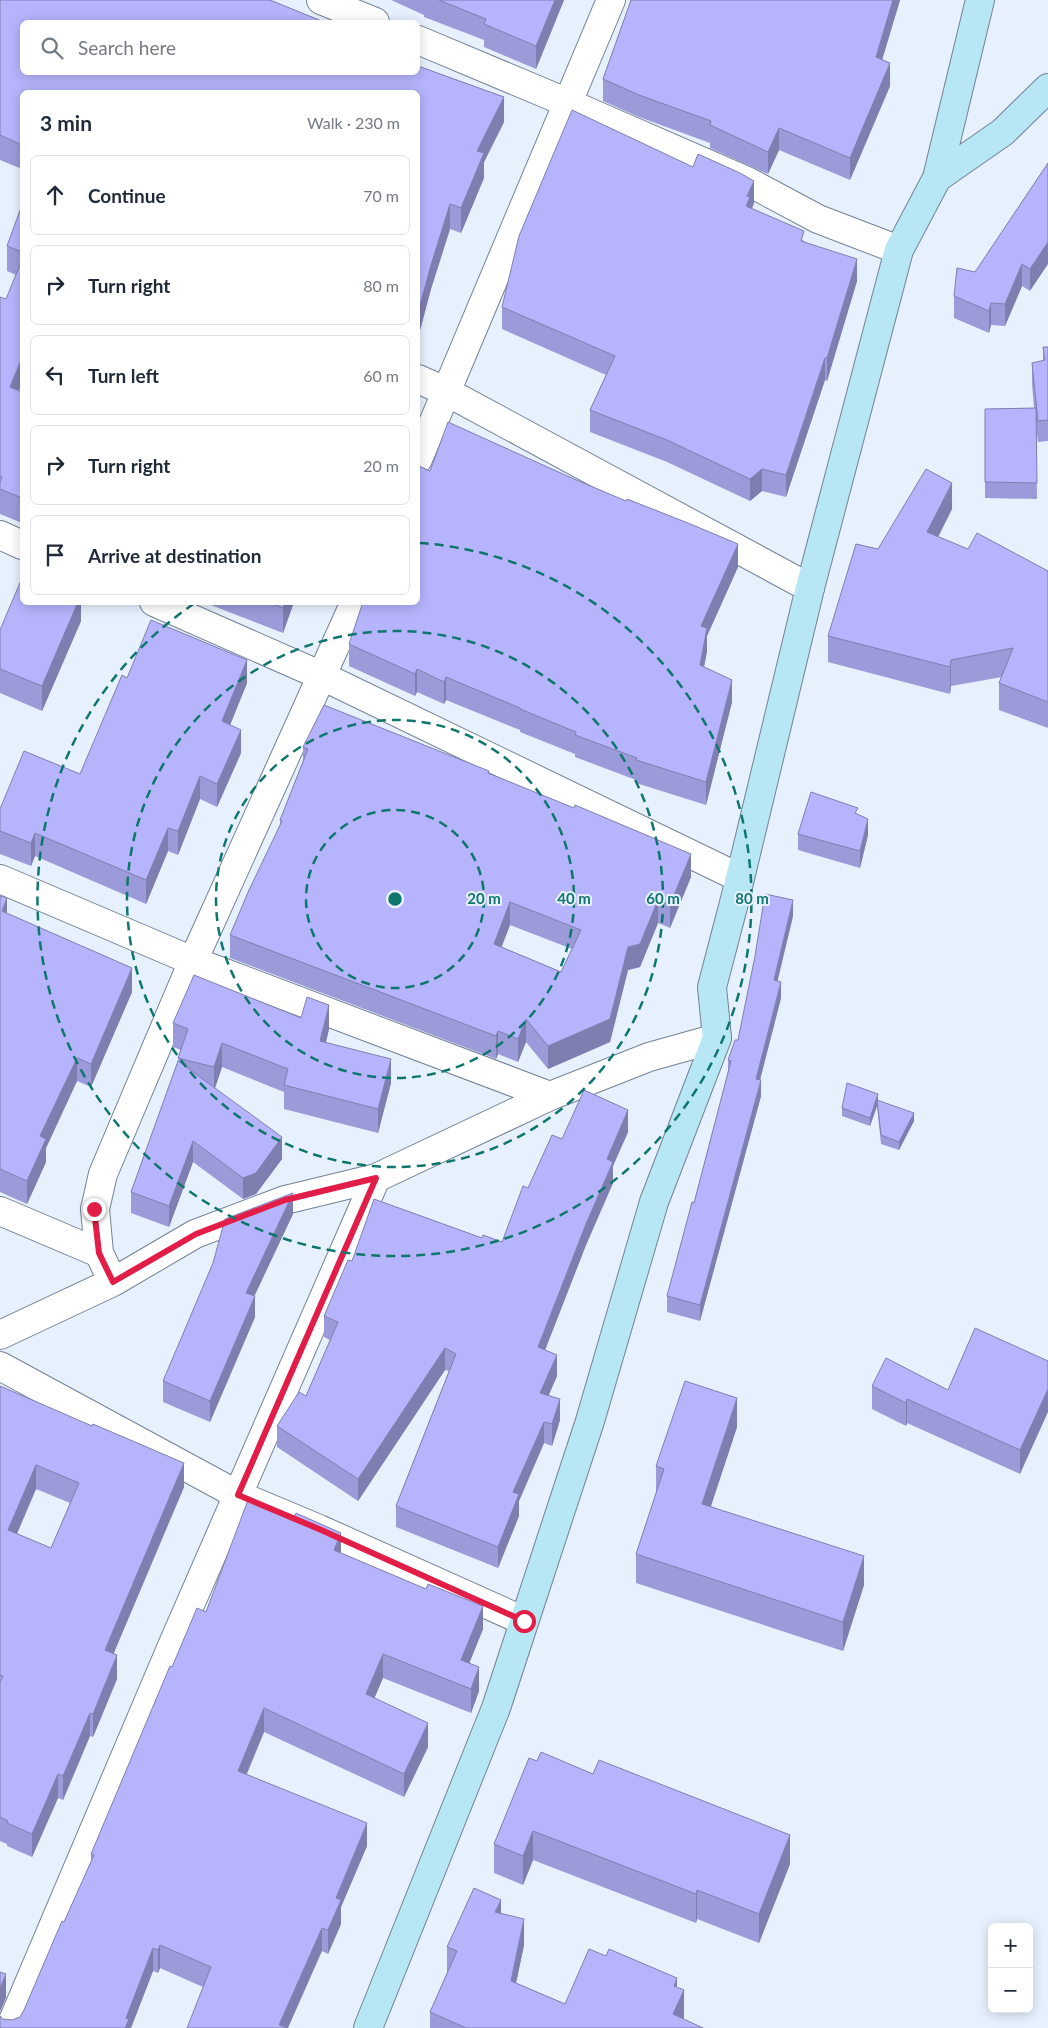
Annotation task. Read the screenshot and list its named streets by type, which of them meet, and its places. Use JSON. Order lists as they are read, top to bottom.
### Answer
{
  "page": {
    "search": "Search here",
    "heading": ["3 min", "Walk · 230 m"],
    "list": [
      ["Continue", "70 m"],
      ["Turn right", "80 m"],
      ["Turn left", "60 m"],
      ["Turn right", "20 m"],
      "Arrive at destination"
    ],
    "map_buttons": ["+", "−"]
  },
  "rings": [
    "20 m",
    "40 m",
    "60 m",
    "80 m"
  ]
}
